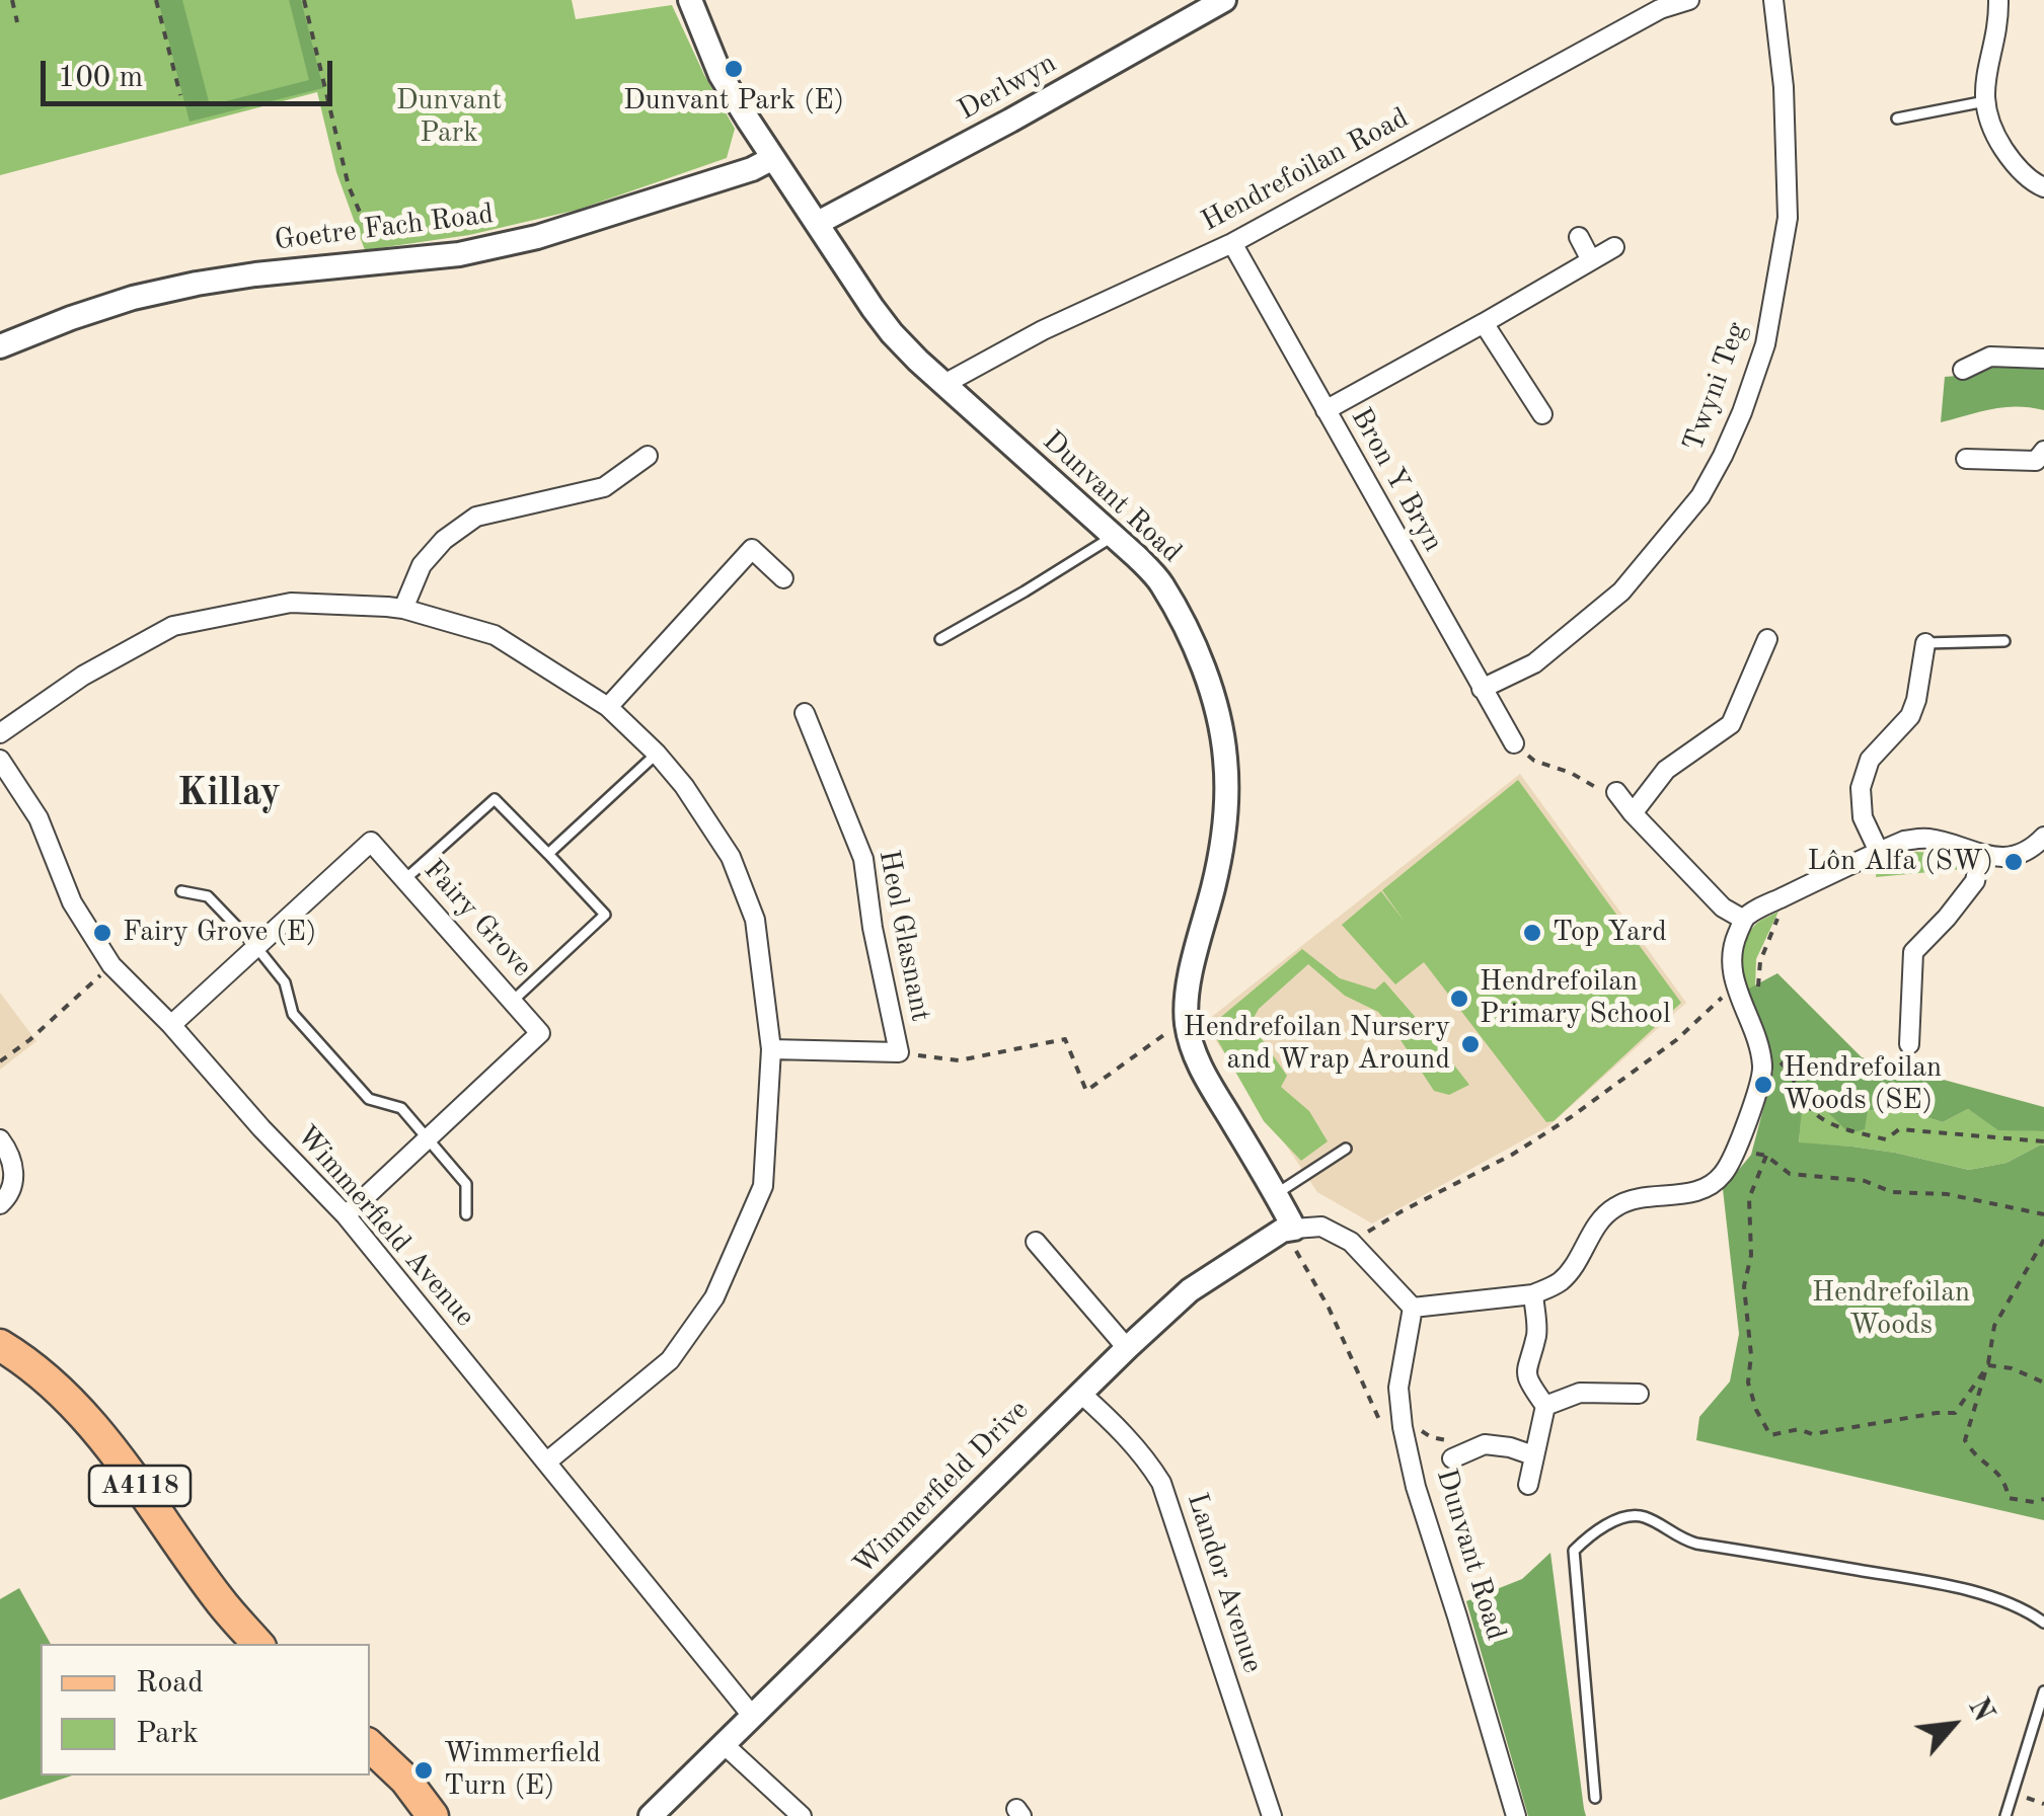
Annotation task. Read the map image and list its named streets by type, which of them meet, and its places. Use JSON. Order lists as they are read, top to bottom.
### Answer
{
  "streets": {
    "main road": ["A4118"],
    "street": [
      "Derlwyn",
      "Hendrefoilan Road",
      "Goetre Fach Road",
      "Twyni Teg",
      "Bron Y Bryn",
      "Dunvant Road",
      "Fairy Grove",
      "Heol Glasnant",
      "Wimmerfield Avenue",
      "Wimmerfield Drive",
      "Landor Avenue"
    ]
  },
  "crossings": [
    ["Derlwyn", "Dunvant Road"],
    ["Hendrefoilan Road", "Bron Y Bryn"],
    ["Hendrefoilan Road", "Dunvant Road"],
    ["Goetre Fach Road", "Dunvant Road"],
    ["Twyni Teg", "Bron Y Bryn"],
    ["Dunvant Road", "Wimmerfield Drive"],
    ["Fairy Grove", "Wimmerfield Avenue"],
    ["Wimmerfield Avenue", "Wimmerfield Drive"],
    ["Wimmerfield Drive", "Landor Avenue"]
  ],
  "districts": ["Killay"],
  "parks": ["Dunvant Park", "Hendrefoilan Woods"],
  "places": [
    "Dunvant Park (E)",
    "Lôn Alfa (SW)",
    "Fairy Grove (E)",
    "Top Yard",
    "Hendrefoilan Primary School",
    "Hendrefoilan Nursery and Wrap Around",
    "Hendrefoilan Woods (SE)",
    "Wimmerfield Turn (E)"
  ],
  "legend": ["Road", "Park"],
  "scale_bar": "100 m",
  "north": "top right"
}
